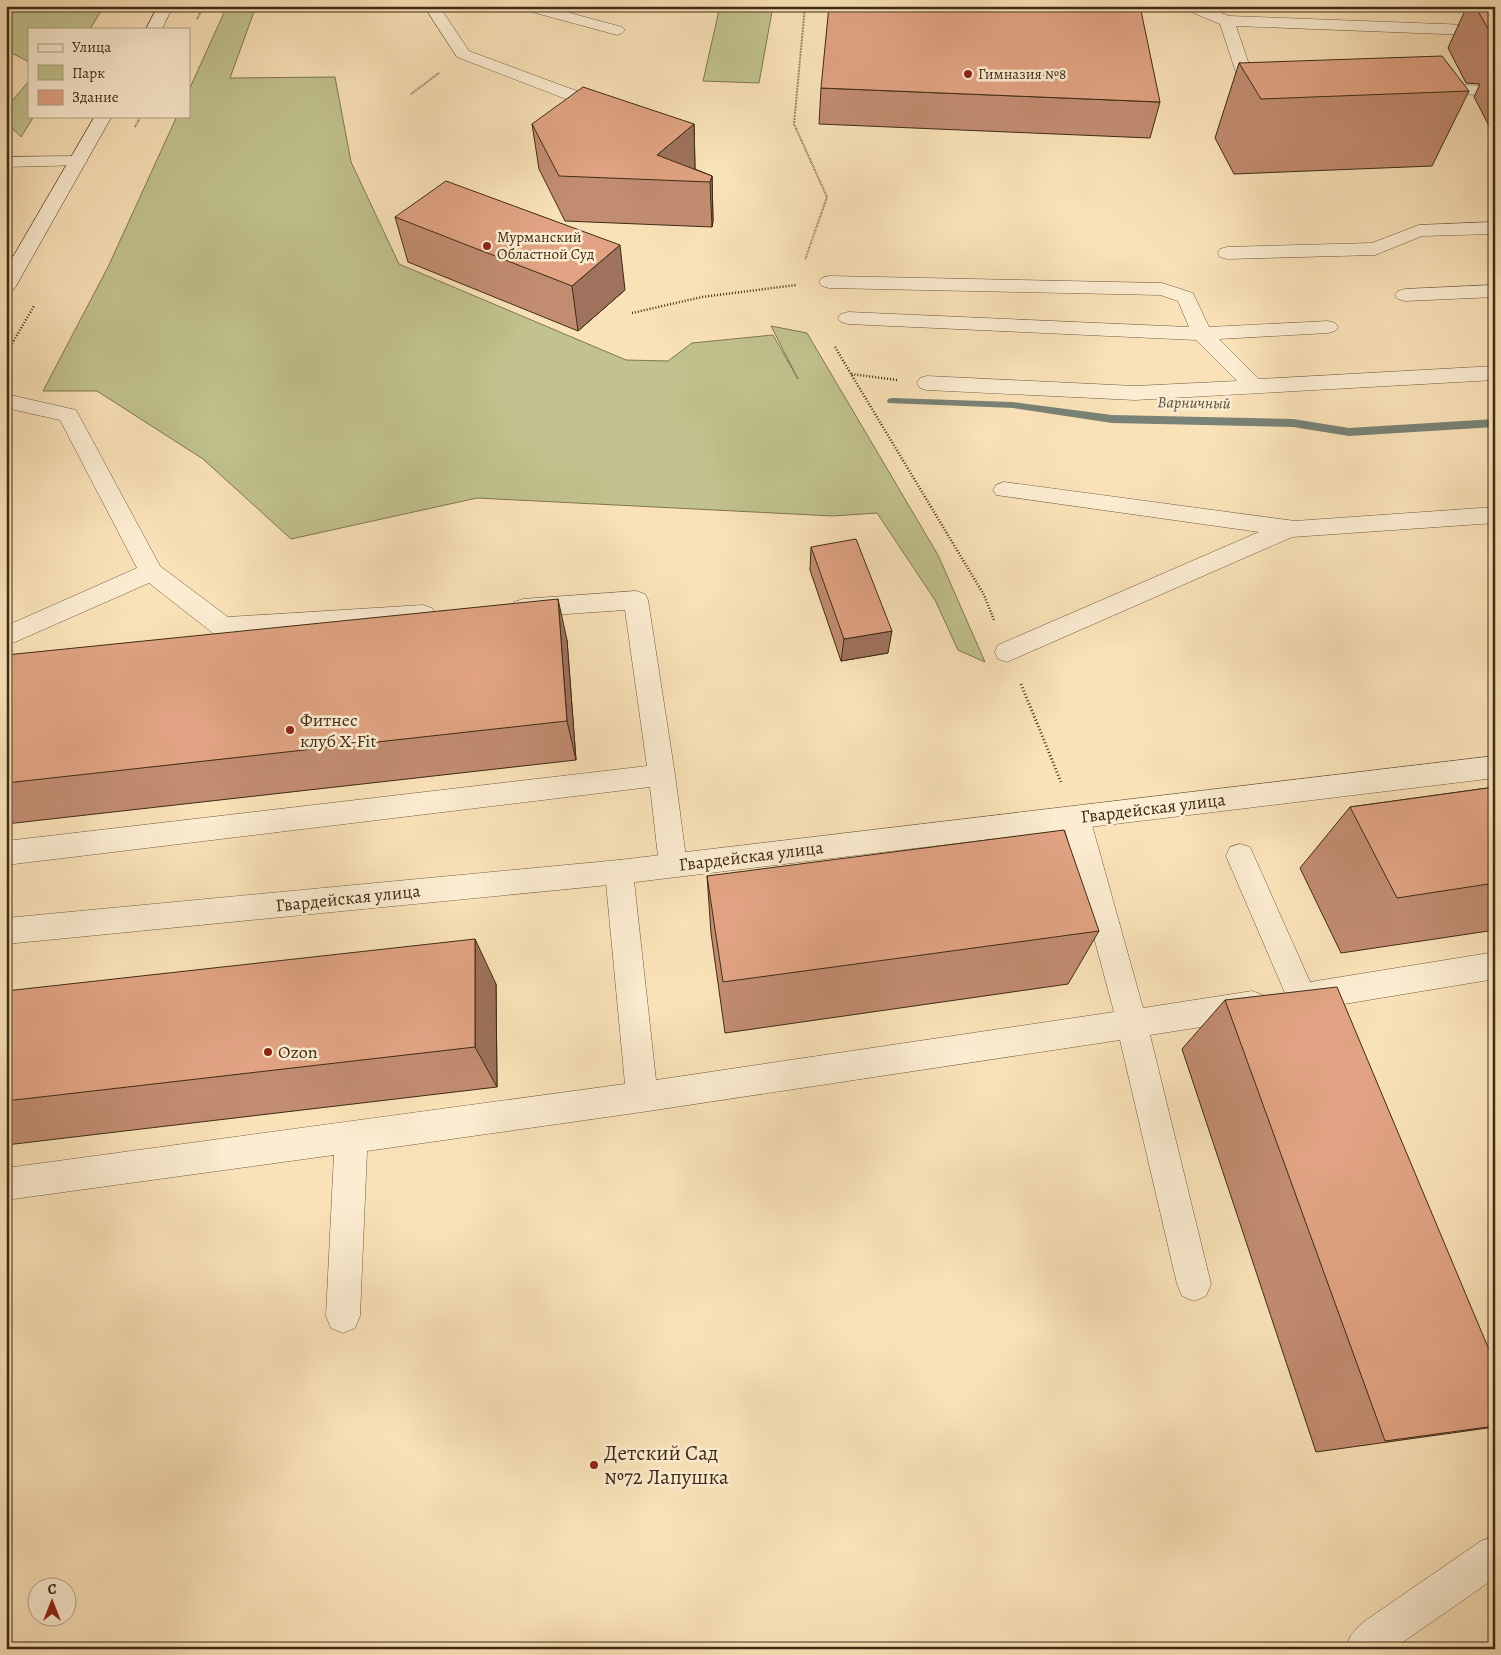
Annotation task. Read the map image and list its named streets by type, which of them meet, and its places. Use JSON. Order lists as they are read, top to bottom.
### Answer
{
  "streets": {
    "street": ["Гвардейская улица"]
  },
  "water": ["Варничный"],
  "places": [
    "Гимназия №8",
    "Мурманский Областной Суд",
    "Фитнес клуб X-Fit",
    "Ozon",
    "Детский Сад №72 Лапушка"
  ],
  "legend": ["Улица", "Парк", "Здание"],
  "north": "top"
}
